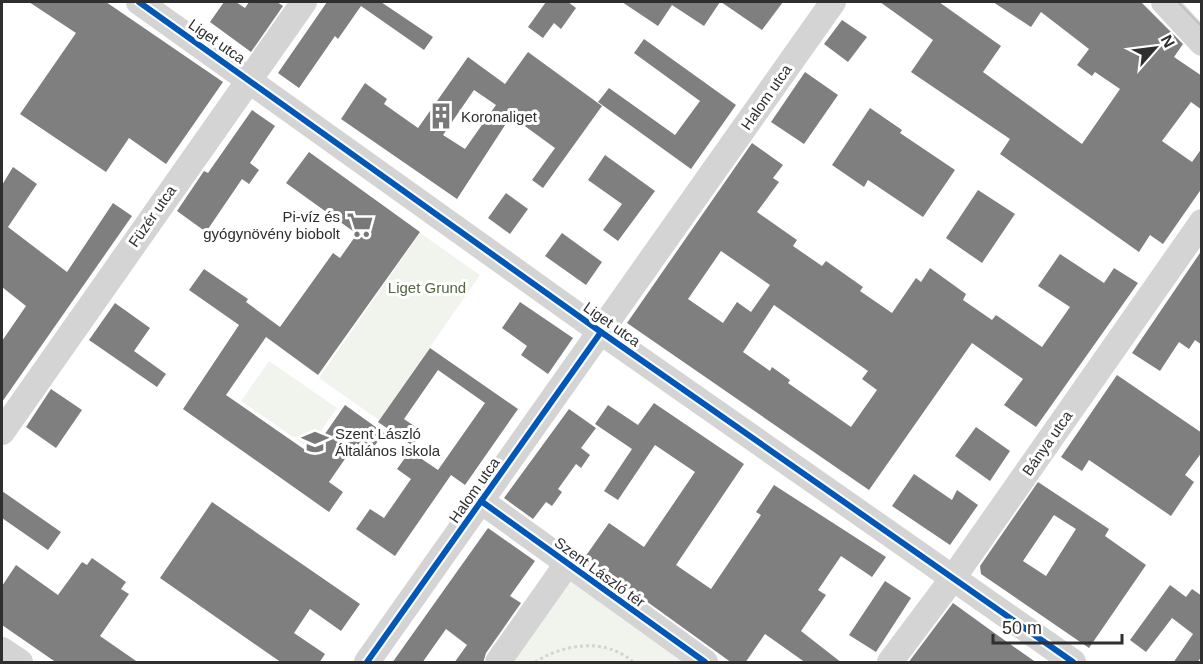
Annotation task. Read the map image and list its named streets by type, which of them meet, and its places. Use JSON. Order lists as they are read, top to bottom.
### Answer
{
  "streets": {
    "street": [
      "Liget utca",
      "Halom utca",
      "Füzér utca",
      "Bánya utca",
      "Szent László tér"
    ]
  },
  "crossings": [
    ["Liget utca", "Halom utca"],
    ["Liget utca", "Füzér utca"],
    ["Liget utca", "Bánya utca"],
    ["Halom utca", "Szent László tér"]
  ],
  "parks": ["Liget Grund"],
  "places": {
    "building": ["Koronaliget"],
    "supermarket": ["Pi-víz és gyógynövény biobolt"],
    "school or university": ["Szent László Általános Iskola"]
  },
  "scale_bar": "50 m",
  "north": "top right"
}
